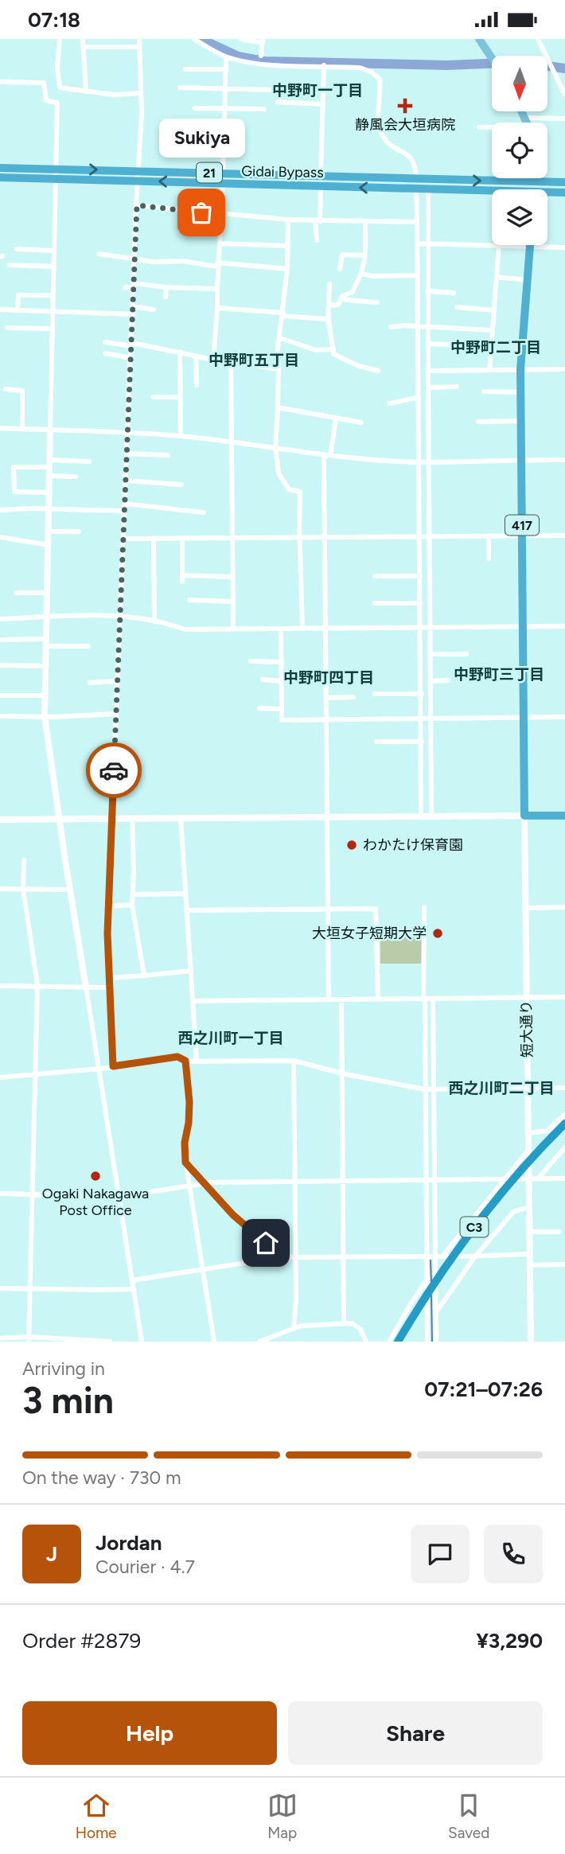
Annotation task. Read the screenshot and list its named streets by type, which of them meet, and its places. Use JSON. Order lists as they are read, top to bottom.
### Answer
{
  "streets": {
    "highway": [
      "Gidai Bypass",
      "21",
      "417",
      "C3"
    ],
    "street": ["短大通り"]
  },
  "crossings": [
    ["417", "短大通り"]
  ],
  "districts": [
    "中野町一丁目",
    "中野町二丁目",
    "中野町五丁目",
    "中野町三丁目",
    "中野町四丁目",
    "西之川町一丁目",
    "西之川町二丁目"
  ],
  "places": {
    "health": ["静風会大垣病院"],
    "other": [
      "Sukiya",
      "わかたけ保育園",
      "大垣女子短期大学",
      "Ogaki Nakagawa Post Office"
    ]
  },
  "north": "bottom",
  "page": {
    "status": "07:18",
    "bubble": "Sukiya",
    "heading": ["3 min", "Arriving in", "07:21–07:26"],
    "panel": [
      "Jordan",
      "Courier · 4.7",
      "Order #2879",
      "¥3,290"
    ],
    "bar": "On the way · 730 m",
    "round": "J",
    "buttons": ["Help", "Share"],
    "tabs": ["Home", "Map", "Saved"]
  }
}
